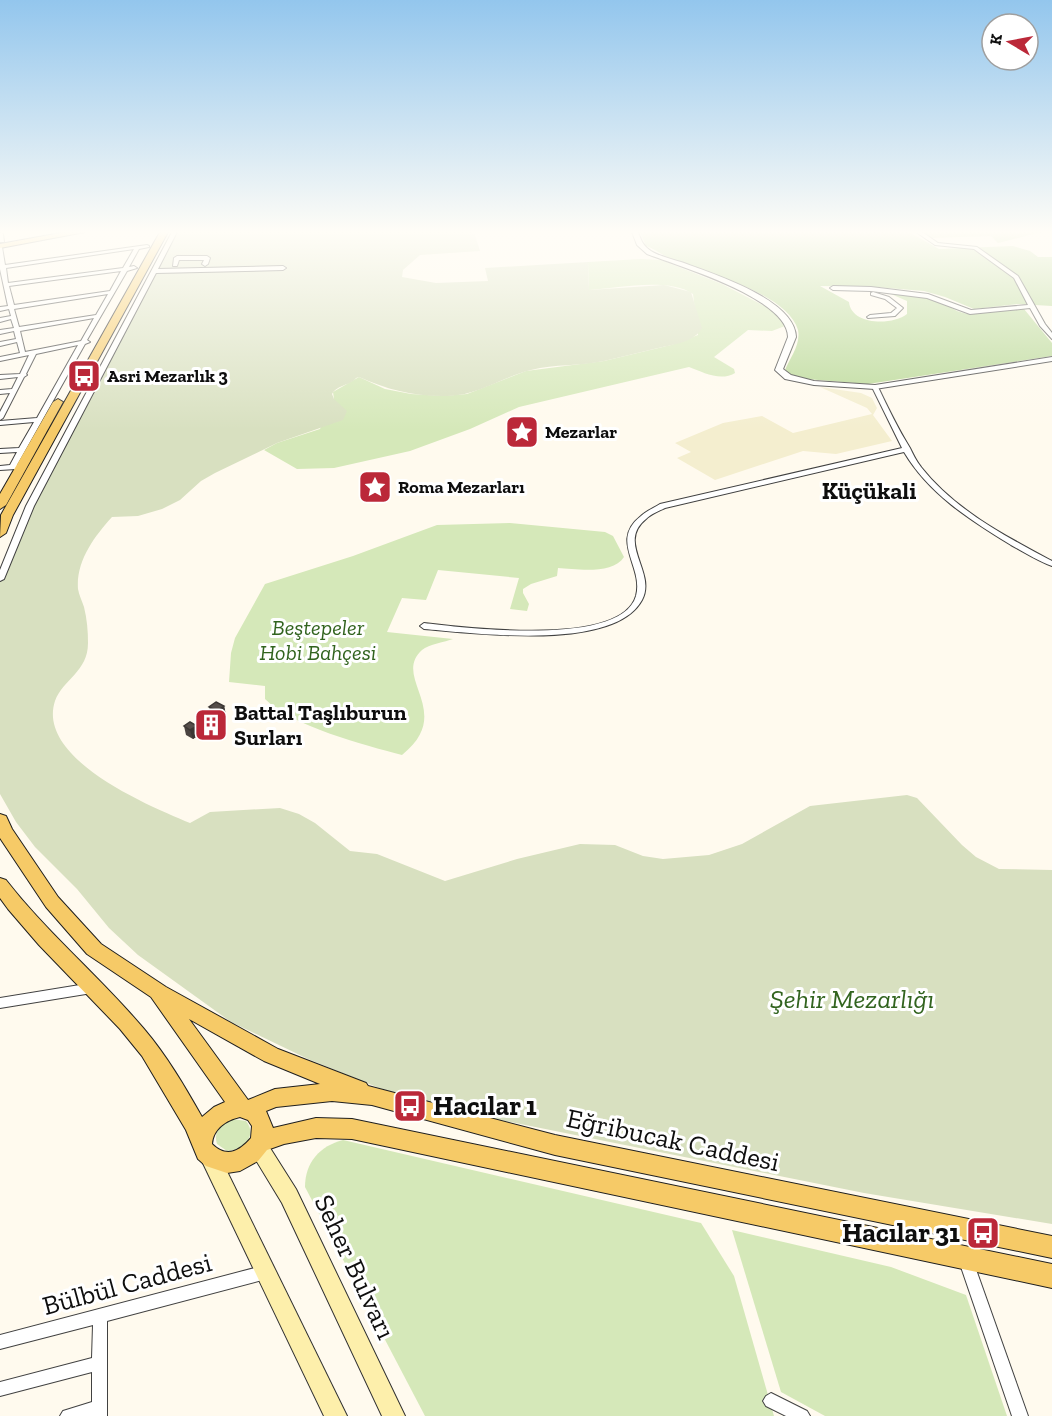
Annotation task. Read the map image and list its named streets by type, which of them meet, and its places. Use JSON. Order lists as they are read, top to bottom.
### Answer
{
  "streets": {
    "main road": ["Eğribucak Caddesi", "Seher Bulvarı"],
    "street": ["Bülbül Caddesi"]
  },
  "crossings": [
    ["Eğribucak Caddesi", "Seher Bulvarı"]
  ],
  "districts": ["Küçükali"],
  "parks": ["Beştepeler Hobi Bahçesi", "Şehir Mezarlığı"],
  "places": {
    "bus stop": ["Asri Mezarlık 3", "Hacılar 1", "Hacılar 31"],
    "place": ["Mezarlar", "Roma Mezarları"],
    "building": ["Battal Taşlıburun Surları"]
  },
  "north": "left"
}
